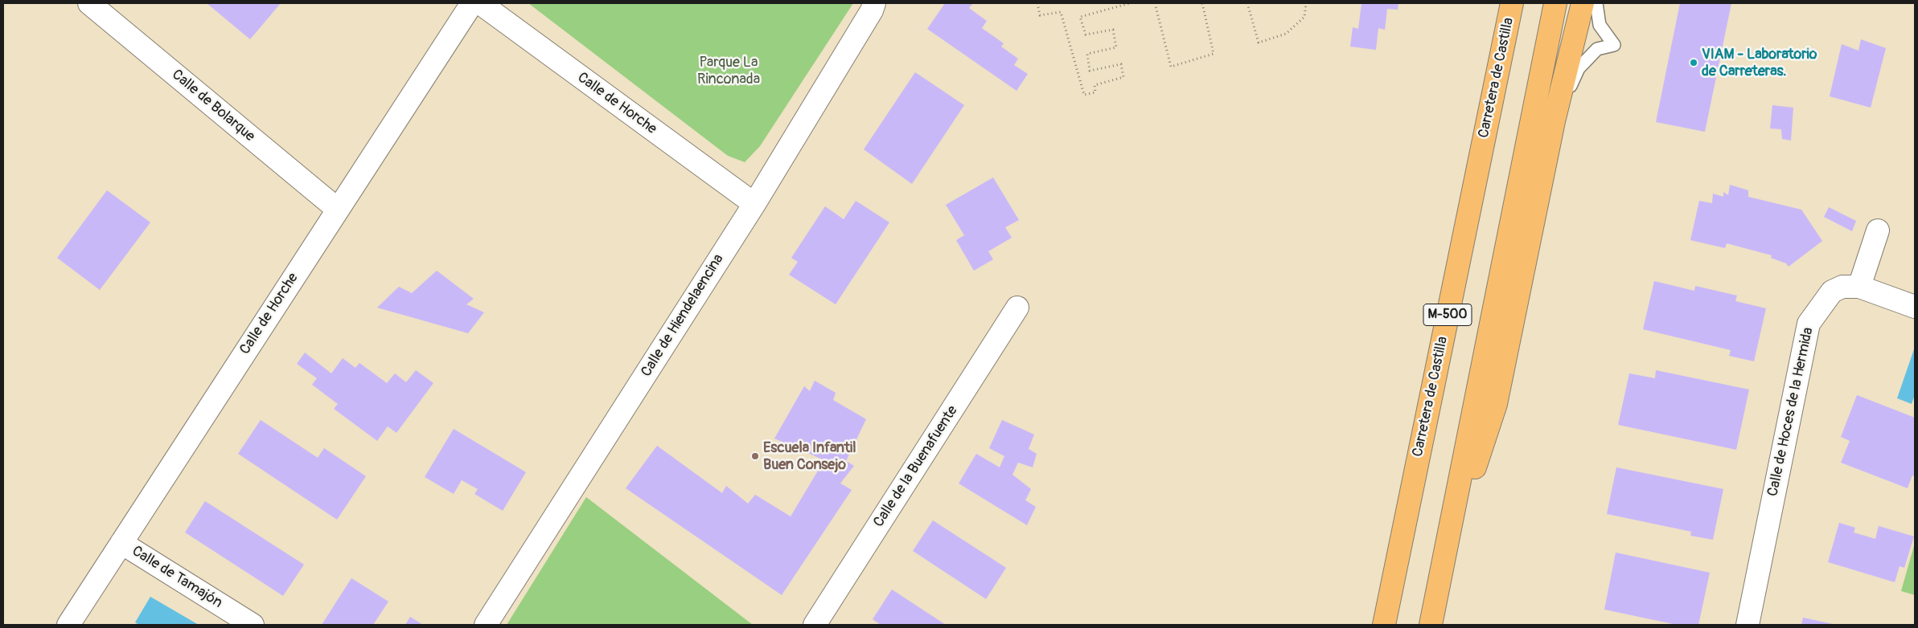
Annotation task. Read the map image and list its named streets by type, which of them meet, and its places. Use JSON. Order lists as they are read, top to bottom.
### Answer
{
  "streets": {
    "highway": ["Carretera de Castilla", "M-500"],
    "street": [
      "Calle de Horche",
      "Calle de Bolarque",
      "Calle de Hiendelaencina",
      "Calle de Hoces de la Hermida",
      "Calle de la Buenafuente",
      "Calle de Tamajón"
    ]
  },
  "crossings": [
    ["Calle de Horche", "Calle de Bolarque"],
    ["Calle de Horche", "Calle de Hiendelaencina"],
    ["Calle de Horche", "Calle de Tamajón"]
  ],
  "parks": ["Parque La Rinconada"],
  "places": ["VIAM - Laboratorio de Carreteras.", "Escuela Infantil Buen Consejo"]
}
